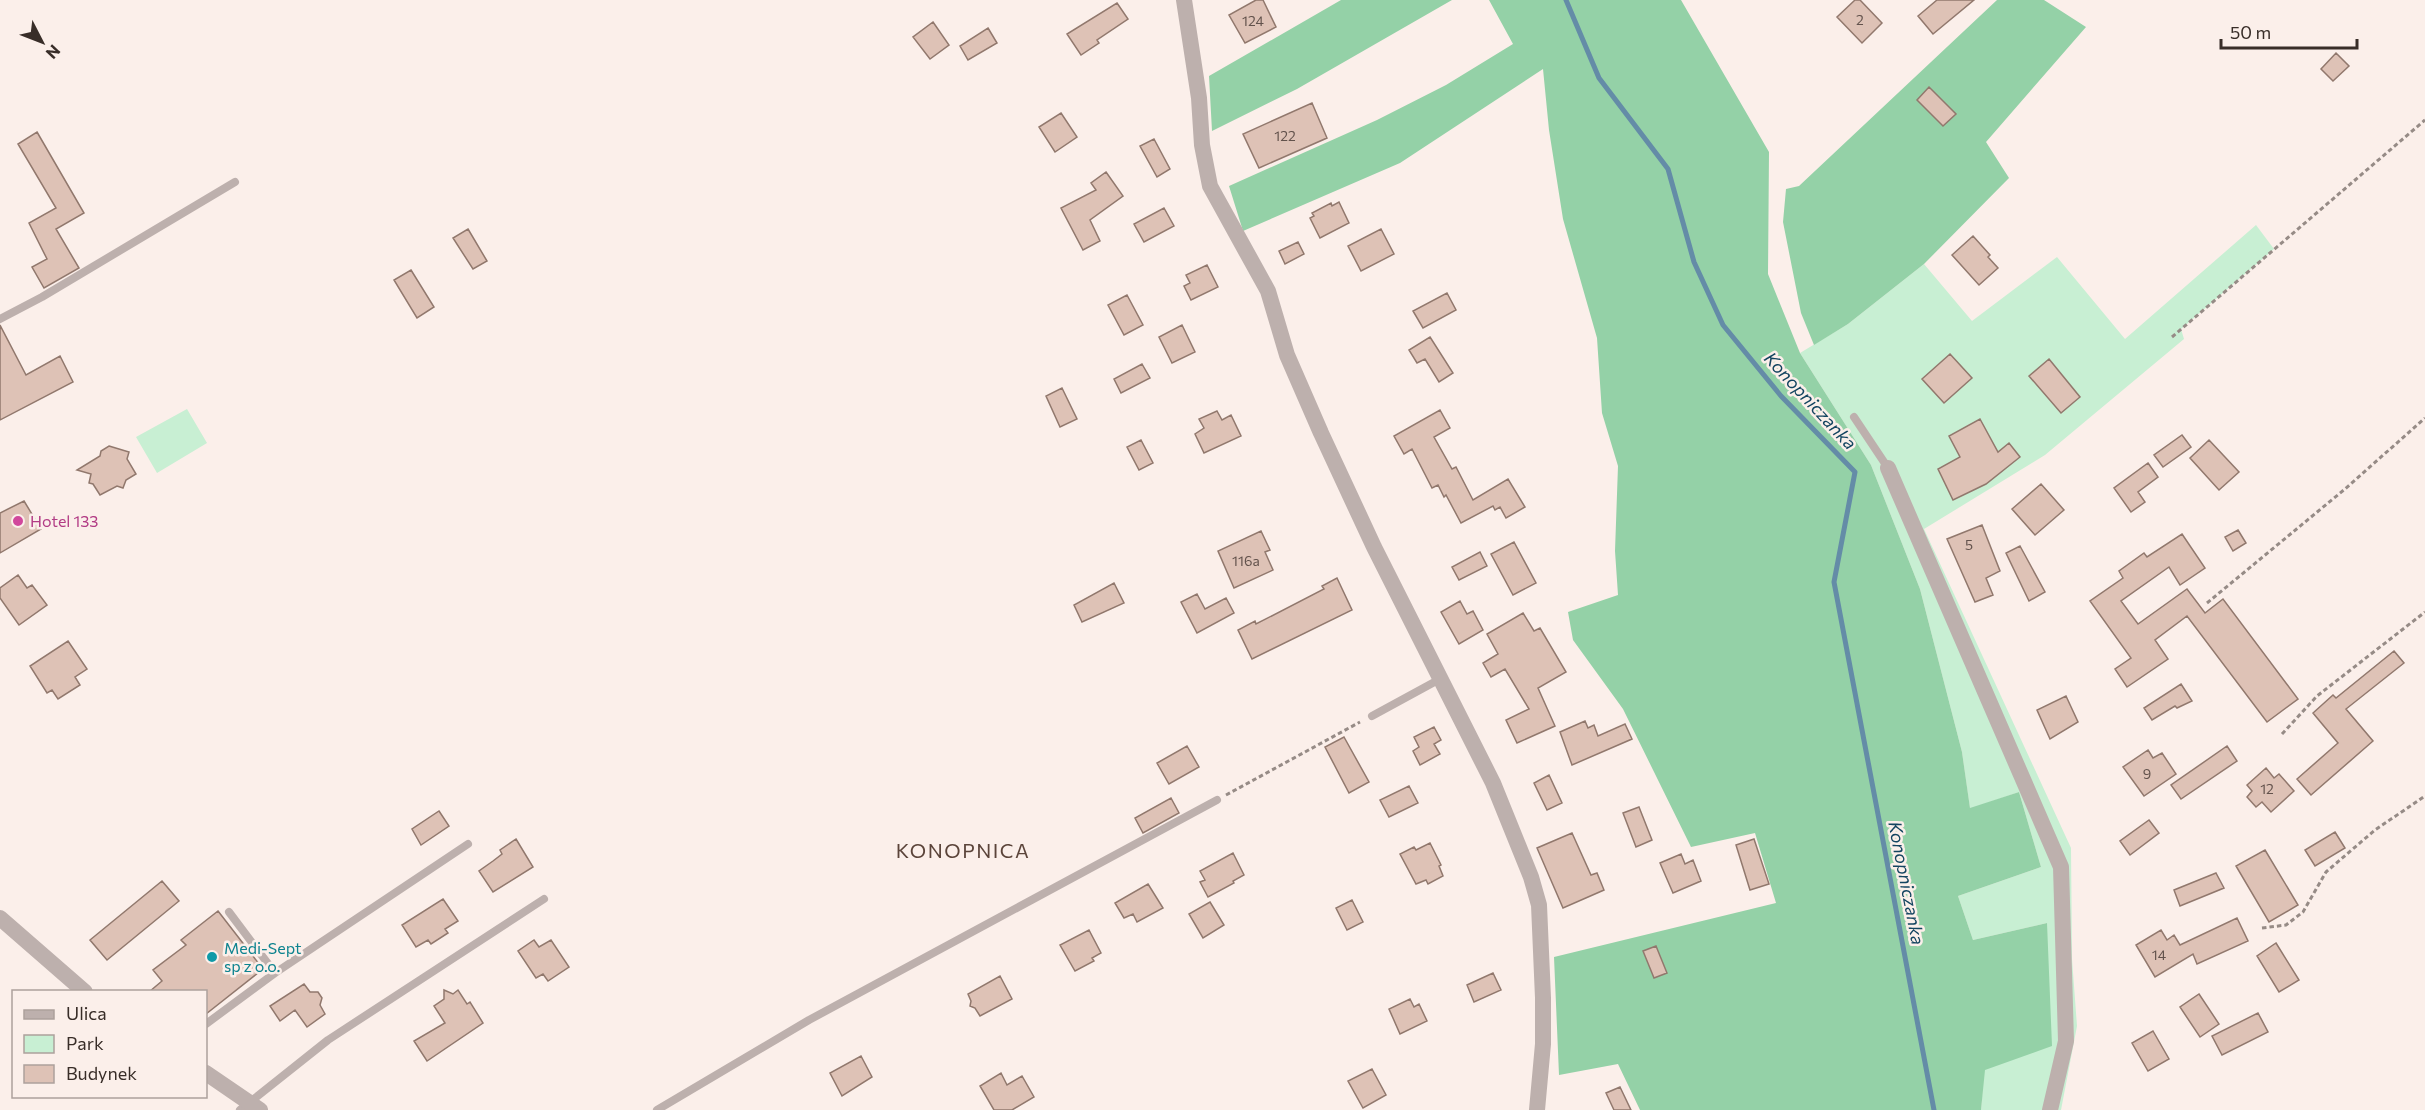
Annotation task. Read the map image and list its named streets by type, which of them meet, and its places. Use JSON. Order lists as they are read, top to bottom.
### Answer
{
  "districts": ["KONOPNICA"],
  "water": ["Konopniczanka"],
  "places": ["Hotel 133", "Medi-Sept sp z o.o."],
  "house_numbers": [
    "2",
    "124",
    "122",
    "5",
    "116a",
    "9",
    "12",
    "14"
  ],
  "legend": ["Ulica", "Park", "Budynek"],
  "scale_bar": "50 m",
  "north": "bottom right"
}
